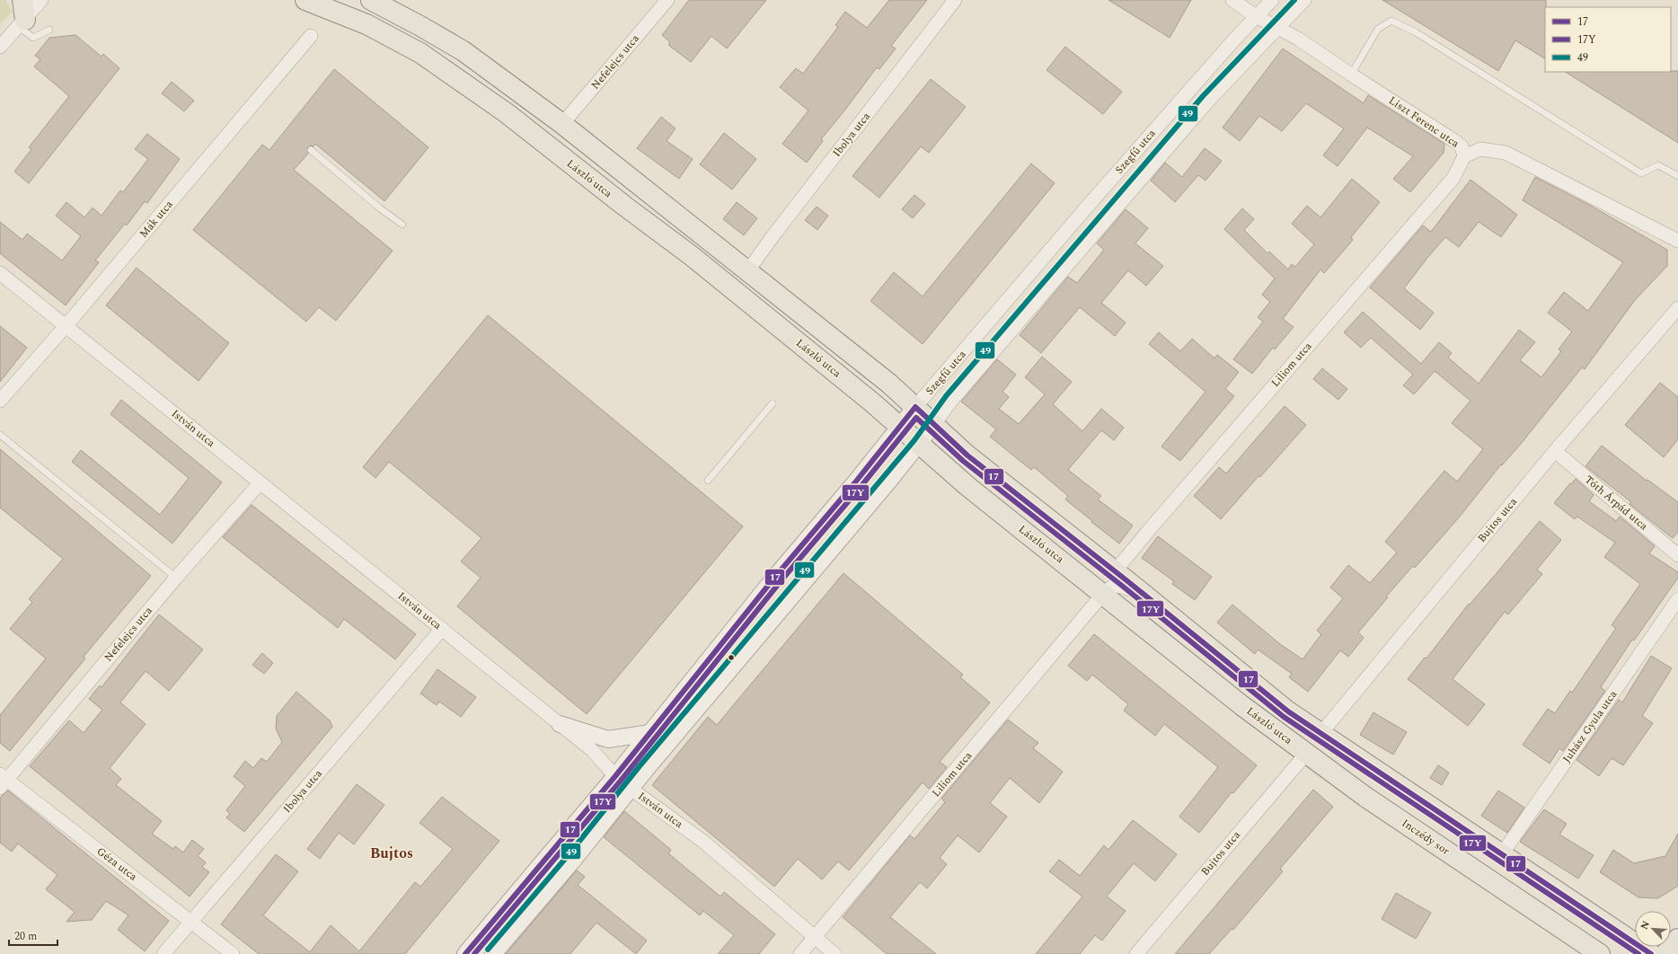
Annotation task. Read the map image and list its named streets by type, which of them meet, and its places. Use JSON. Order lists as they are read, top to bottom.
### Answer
{
  "streets": {
    "main road": ["László utca", "Inczédy sor"],
    "street": [
      "Nefelejcs utca",
      "Liszt Ferenc utca",
      "Ibolya utca",
      "Szegfű utca",
      "Mák utca",
      "Liliom utca",
      "István utca",
      "Tóth Árpád utca",
      "Bujtos utca",
      "Juhász Gyula utca",
      "Géza utca"
    ]
  },
  "crossings": [
    ["Nefelejcs utca", "László utca"],
    ["Nefelejcs utca", "István utca"],
    ["Nefelejcs utca", "Géza utca"],
    ["Liszt Ferenc utca", "Szegfű utca"],
    ["Liszt Ferenc utca", "Liliom utca"],
    ["Ibolya utca", "László utca"],
    ["Ibolya utca", "István utca"],
    ["Ibolya utca", "Géza utca"],
    ["Szegfű utca", "László utca"],
    ["Szegfű utca", "István utca"],
    ["László utca", "Liliom utca"],
    ["László utca", "Bujtos utca"],
    ["László utca", "Inczédy sor"],
    ["Mák utca", "István utca"],
    ["Liliom utca", "István utca"],
    ["Tóth Árpád utca", "Bujtos utca"],
    ["Bujtos utca", "Inczédy sor"]
  ],
  "districts": ["Bujtos"],
  "lines": ["transit line 49", "transit line 17", "transit line 17Y"],
  "legend": ["17", "17Y", "49"],
  "scale_bar": "20 m",
  "north": "top left"
}
